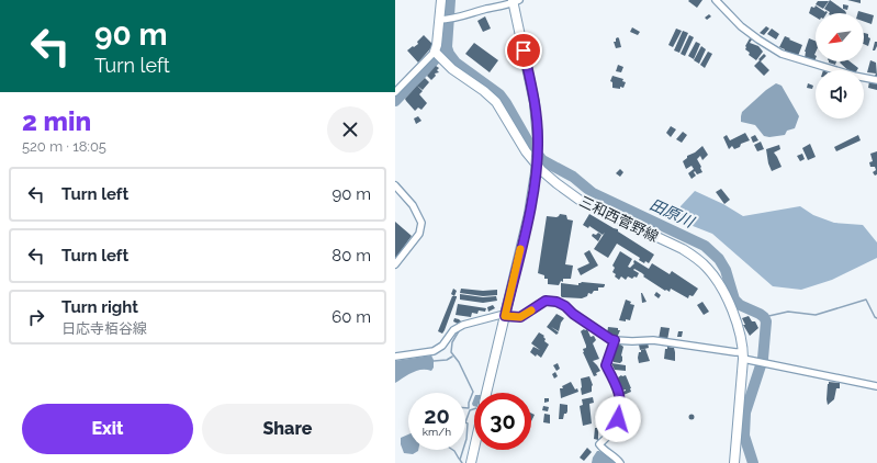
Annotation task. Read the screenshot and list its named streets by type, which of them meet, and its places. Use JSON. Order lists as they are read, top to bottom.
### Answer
{
  "streets": {
    "main road": ["三和西菅野線"]
  },
  "water": ["田原川"],
  "north": "bottom left",
  "page": {
    "turn": ["90 m", "Turn left"],
    "heading": ["2 min", "520 m · 18:05"],
    "list": [
      {
        "name": "Turn left",
        "value": "90 m"
      },
      {
        "name": "Turn left",
        "value": "80 m"
      },
      {
        "name": "Turn right",
        "note": "日応寺栢谷線",
        "value": "60 m"
      }
    ],
    "speed": "20 km/h",
    "limit": "30",
    "buttons": ["Exit", "Share"]
  }
}
